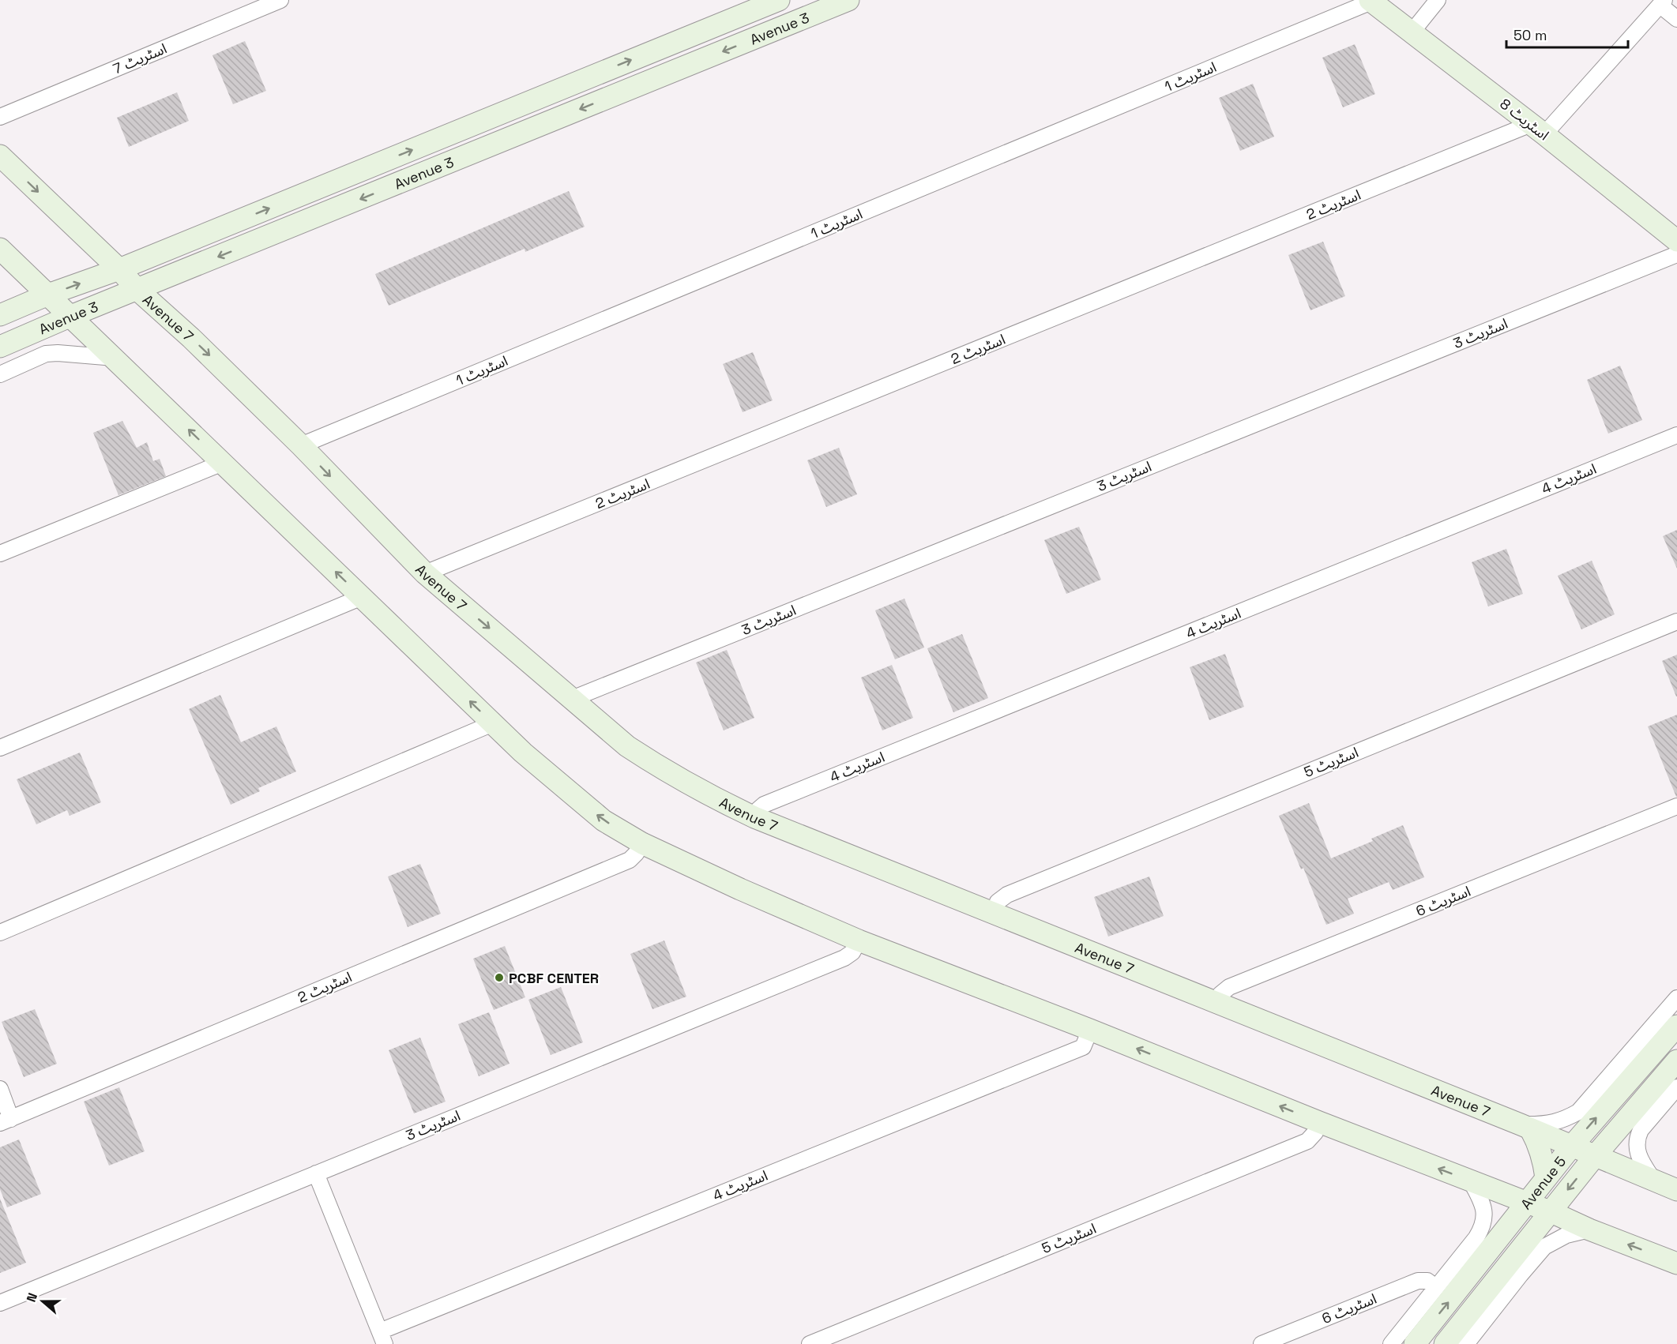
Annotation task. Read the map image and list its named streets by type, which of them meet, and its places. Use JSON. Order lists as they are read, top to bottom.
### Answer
{
  "streets": {
    "main road": [
      "Avenue 3",
      "اسٹریٹ 8",
      "Avenue 7",
      "Avenue 5"
    ],
    "street": [
      "اسٹریٹ 7",
      "اسٹریٹ 1",
      "اسٹریٹ 2",
      "اسٹریٹ 3",
      "اسٹریٹ 4",
      "اسٹریٹ 5",
      "اسٹریٹ 6"
    ]
  },
  "crossings": [
    ["Avenue 3", "Avenue 7"],
    ["اسٹریٹ 1", "اسٹریٹ 8"],
    ["اسٹریٹ 1", "Avenue 7"],
    ["اسٹریٹ 8", "اسٹریٹ 2"],
    ["اسٹریٹ 2", "Avenue 7"],
    ["Avenue 7", "اسٹریٹ 3"],
    ["Avenue 7", "اسٹریٹ 4"],
    ["Avenue 7", "اسٹریٹ 5"],
    ["Avenue 7", "اسٹریٹ 6"],
    ["Avenue 7", "Avenue 5"]
  ],
  "places": ["PCBF CENTER"],
  "scale_bar": "50 m",
  "north": "left"
}
